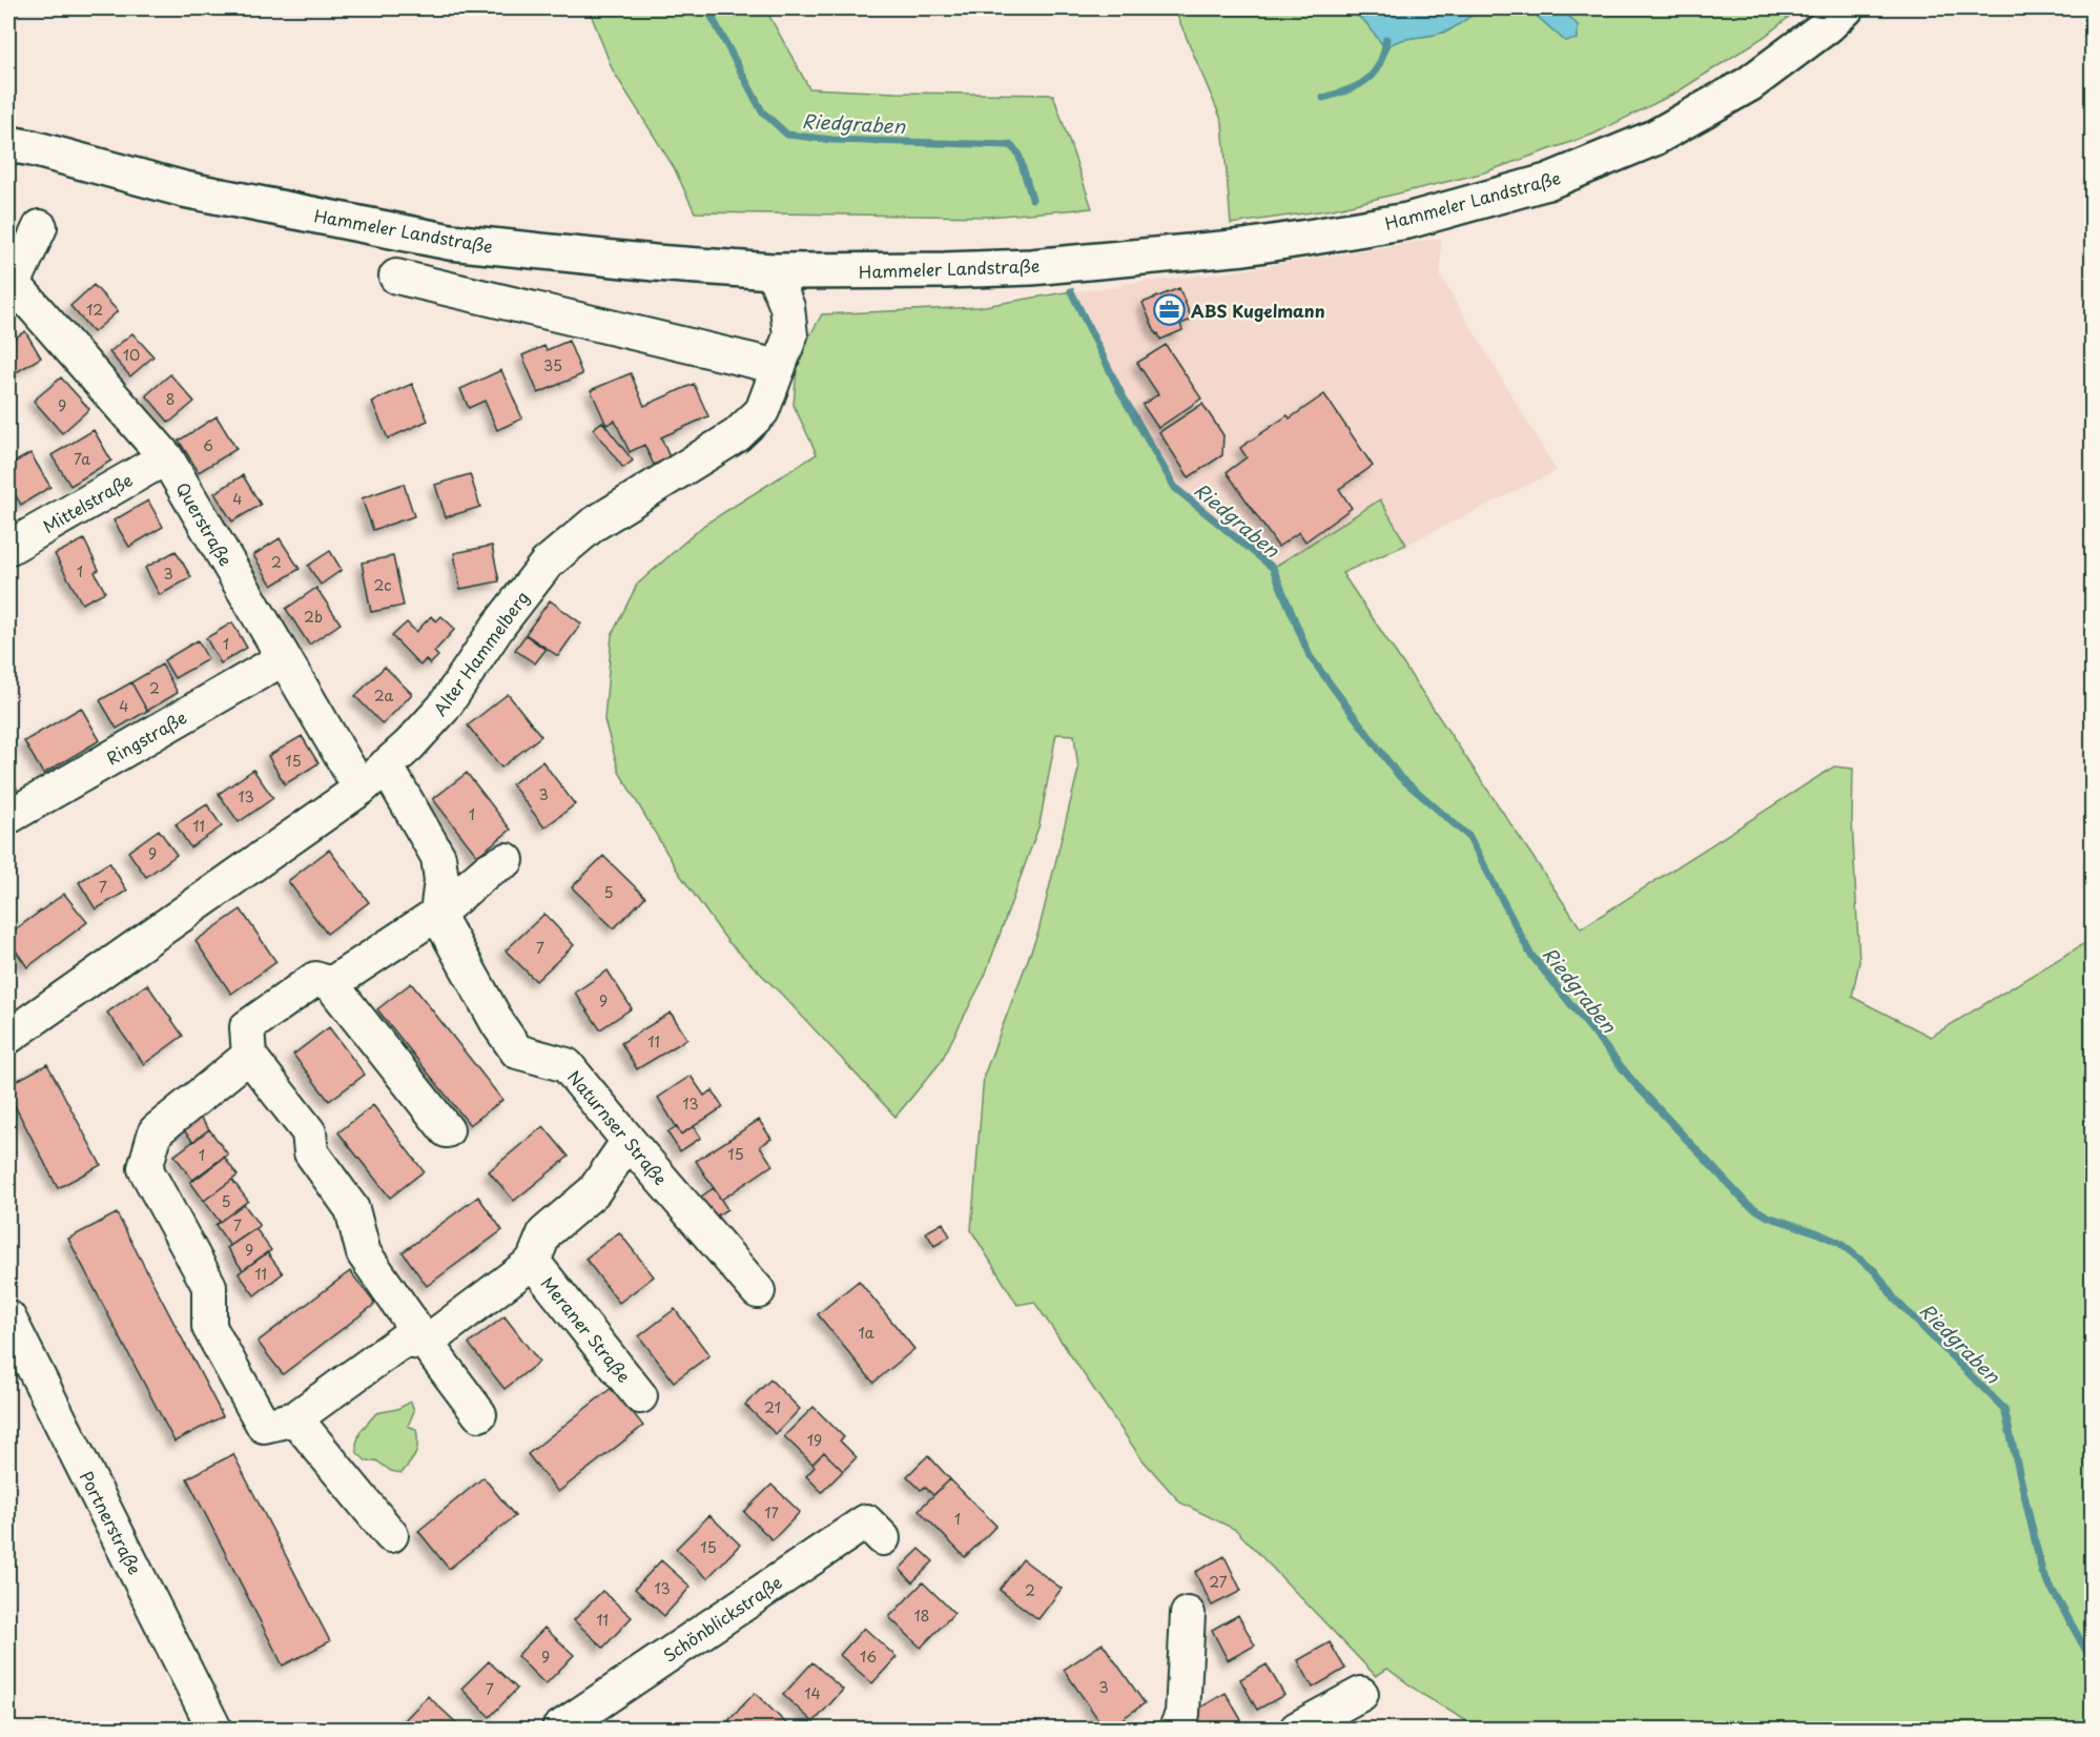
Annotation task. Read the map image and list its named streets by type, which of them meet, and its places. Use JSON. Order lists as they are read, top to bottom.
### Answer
{
  "streets": {
    "main road": ["Hammeler Landstraße"],
    "street": [
      "Mittelstraße",
      "Querstraße",
      "Alter Hammelberg",
      "Ringstraße",
      "Naturnser Straße",
      "Meraner Straße",
      "Portnerstraße",
      "Schönblickstraße"
    ]
  },
  "crossings": [
    ["Hammeler Landstraße", "Alter Hammelberg"],
    ["Mittelstraße", "Querstraße"],
    ["Querstraße", "Alter Hammelberg"],
    ["Querstraße", "Ringstraße"],
    ["Naturnser Straße", "Meraner Straße"]
  ],
  "water": ["Riedgraben"],
  "places": {
    "office": ["ABS Kugelmann"]
  },
  "house_numbers": [
    "12",
    "10",
    "35",
    "8",
    "9",
    "6",
    "7a",
    "4",
    "2",
    "1",
    "3",
    "2c",
    "2b",
    "1",
    "2",
    "2a",
    "4",
    "15",
    "3",
    "13",
    "1",
    "11",
    "9",
    "7",
    "5",
    "7",
    "9",
    "11",
    "13",
    "15",
    "1",
    "5",
    "7",
    "9",
    "11",
    "1a",
    "21",
    "19",
    "17",
    "1",
    "15",
    "27",
    "13",
    "2",
    "18",
    "11",
    "9",
    "16",
    "3",
    "7",
    "14"
  ]
}
